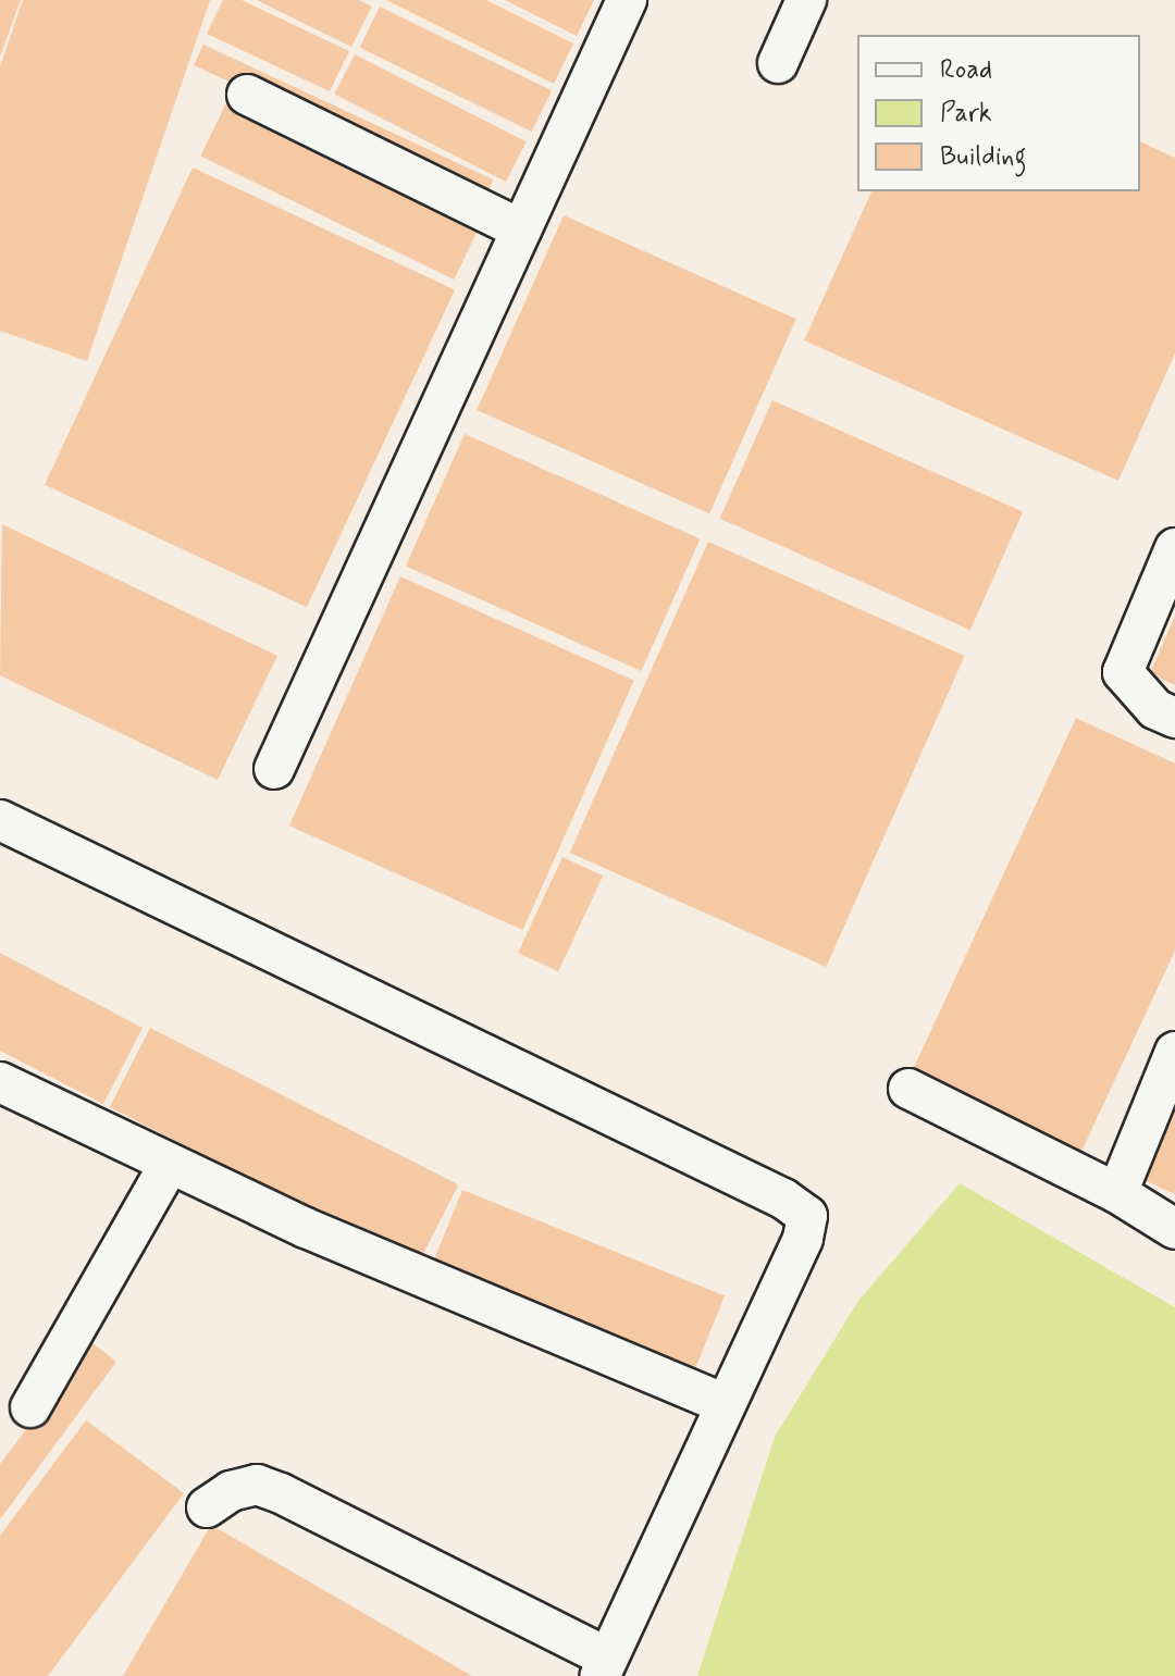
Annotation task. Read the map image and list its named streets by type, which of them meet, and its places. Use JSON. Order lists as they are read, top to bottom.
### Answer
{
  "legend": ["Road", "Park", "Building"]
}
